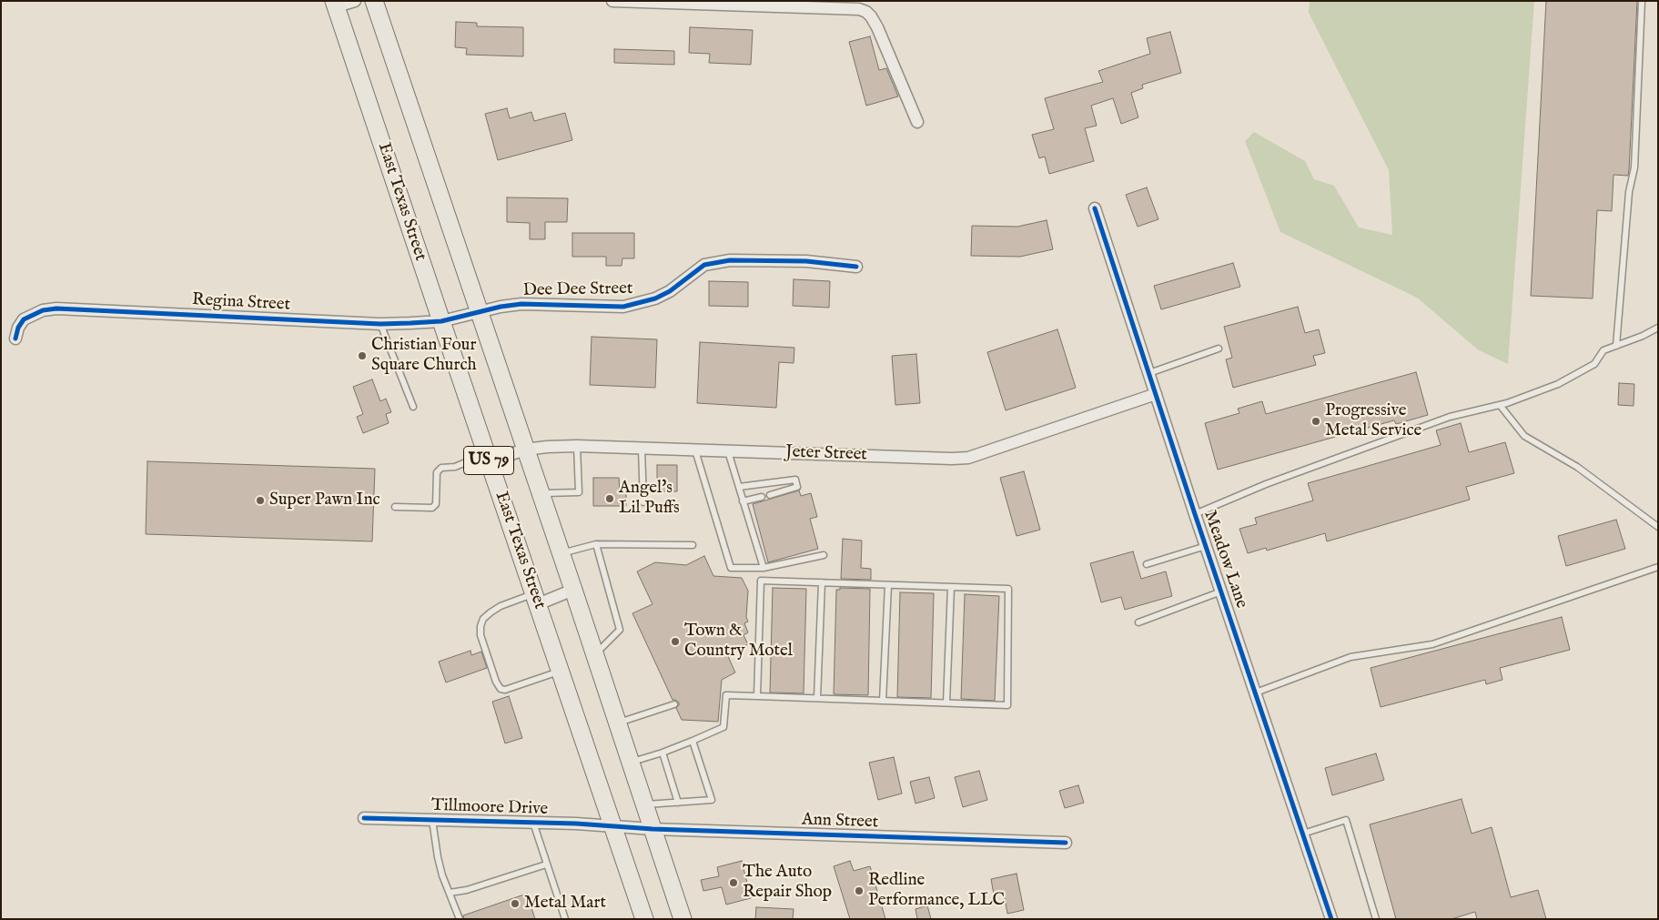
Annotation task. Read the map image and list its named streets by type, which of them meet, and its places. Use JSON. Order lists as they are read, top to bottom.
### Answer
{
  "streets": {
    "main road": ["East Texas Street", "US 79"],
    "street": [
      "Dee Dee Street",
      "Regina Street",
      "Jeter Street",
      "Meadow Lane",
      "Tillmoore Drive",
      "Ann Street"
    ]
  },
  "crossings": [
    ["East Texas Street", "Regina Street"],
    ["East Texas Street", "Jeter Street"],
    ["East Texas Street", "Tillmoore Drive"],
    ["East Texas Street", "Ann Street"],
    ["Dee Dee Street", "Regina Street"],
    ["Dee Dee Street", "US 79"],
    ["Regina Street", "US 79"],
    ["Jeter Street", "US 79"],
    ["Jeter Street", "Meadow Lane"],
    ["US 79", "Ann Street"],
    ["Tillmoore Drive", "Ann Street"]
  ],
  "places": [
    "Christian Four Square Church",
    "Progressive Metal Service",
    "Angel's Lil Puffs",
    "Super Pawn Inc",
    "Town & Country Motel",
    "The Auto Repair Shop",
    "Redline Performance, LLC",
    "Metal Mart"
  ]
}
